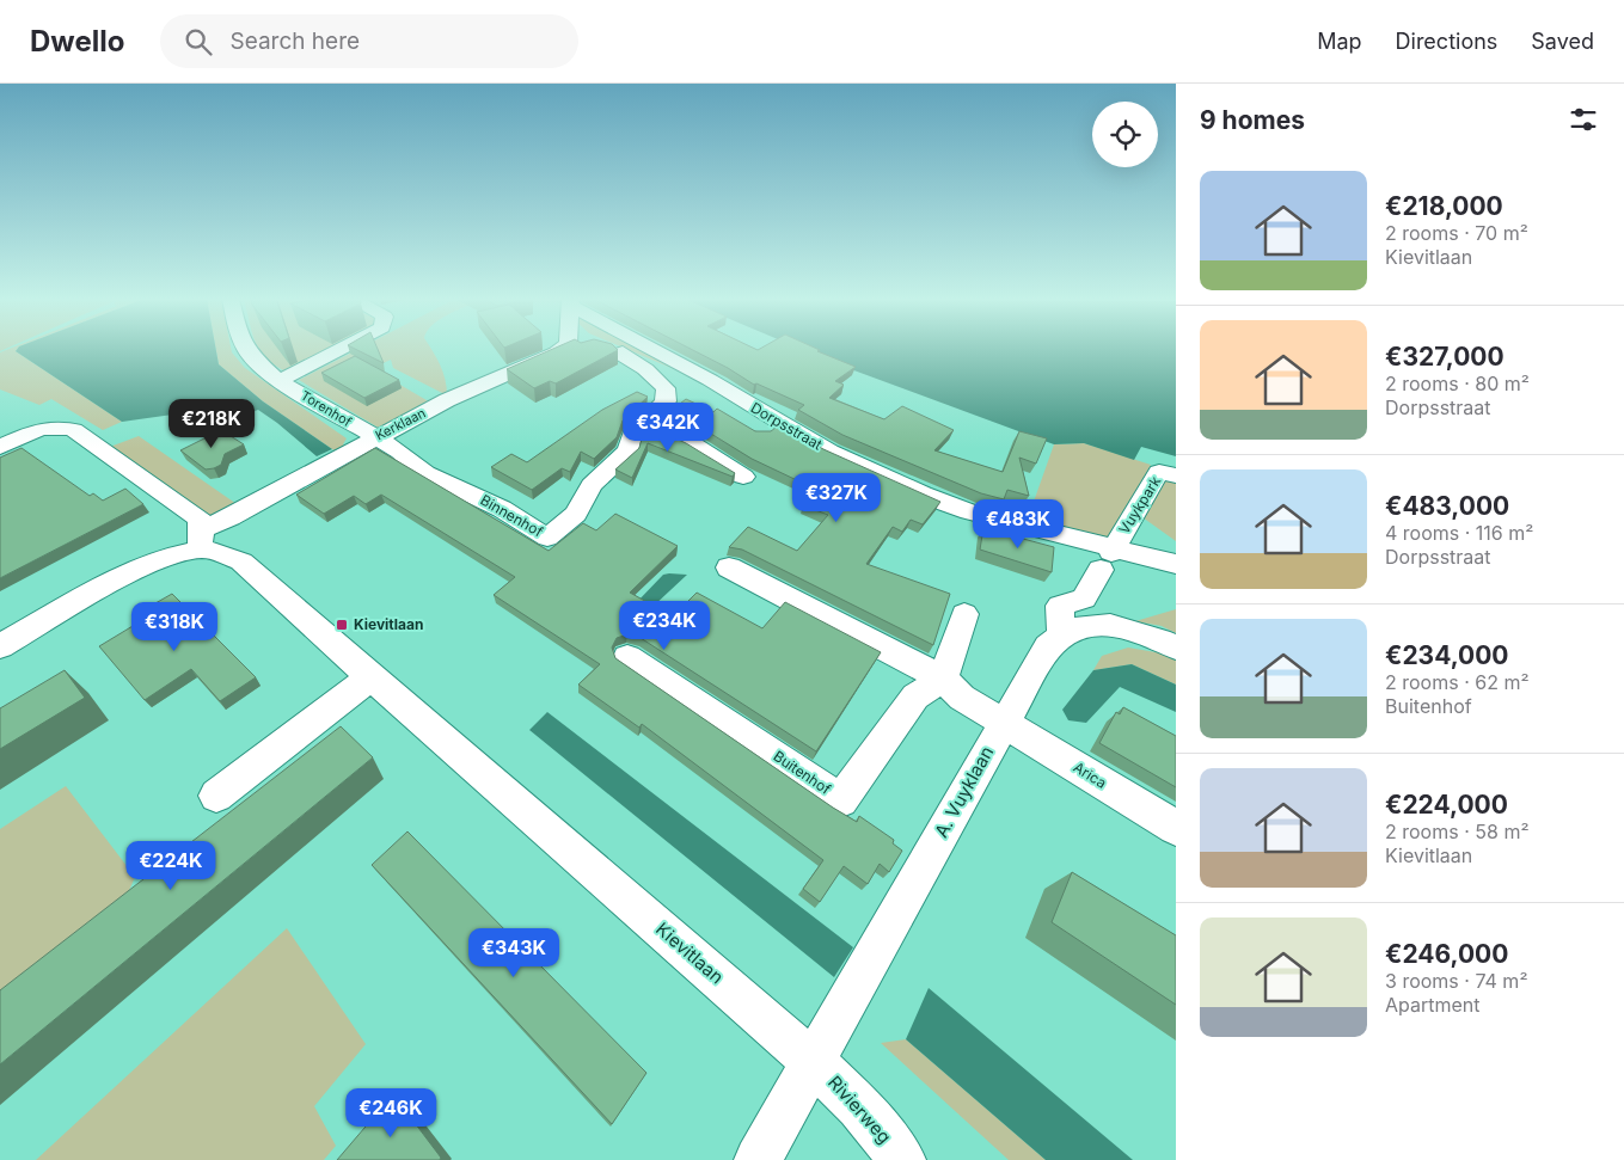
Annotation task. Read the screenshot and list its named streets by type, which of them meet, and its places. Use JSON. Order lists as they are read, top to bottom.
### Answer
{
  "streets": {
    "street": [
      "Torenhof",
      "Kerklaan",
      "Dorpsstraat",
      "Vuykpark",
      "Binnenhof",
      "Buitenhof",
      "Arica",
      "A. Vuyklaan",
      "Kievitlaan",
      "Rivierweg"
    ]
  },
  "crossings": [
    ["Torenhof", "Kerklaan"],
    ["Torenhof", "Binnenhof"],
    ["Kerklaan", "Binnenhof"],
    ["Kerklaan", "Kievitlaan"],
    ["Dorpsstraat", "Vuykpark"],
    ["Vuykpark", "A. Vuyklaan"],
    ["Arica", "A. Vuyklaan"],
    ["A. Vuyklaan", "Kievitlaan"],
    ["A. Vuyklaan", "Rivierweg"],
    ["Kievitlaan", "Rivierweg"]
  ],
  "places": {
    "transit": ["Kievitlaan"]
  },
  "page": {
    "header": "Dwello",
    "search": "Search here",
    "nav": ["Map", "Directions", "Saved"],
    "heading": "9 homes",
    "list": [
      {
        "name": "€218,000",
        "note": "2 rooms · 70 m² · Kievitlaan"
      },
      {
        "name": "€327,000",
        "note": "2 rooms · 80 m² · Dorpsstraat"
      },
      {
        "name": "€483,000",
        "note": "4 rooms · 116 m² · Dorpsstraat"
      },
      {
        "name": "€234,000",
        "note": "2 rooms · 62 m² · Buitenhof"
      },
      {
        "name": "€224,000",
        "note": "2 rooms · 58 m² · Kievitlaan"
      },
      {
        "name": "€246,000",
        "note": "3 rooms · 74 m² · Apartment"
      }
    ],
    "price": [
      "€218K",
      "€342K",
      "€327K",
      "€483K",
      "€234K",
      "€318K",
      "€224K",
      "€343K",
      "€246K"
    ]
  }
}
